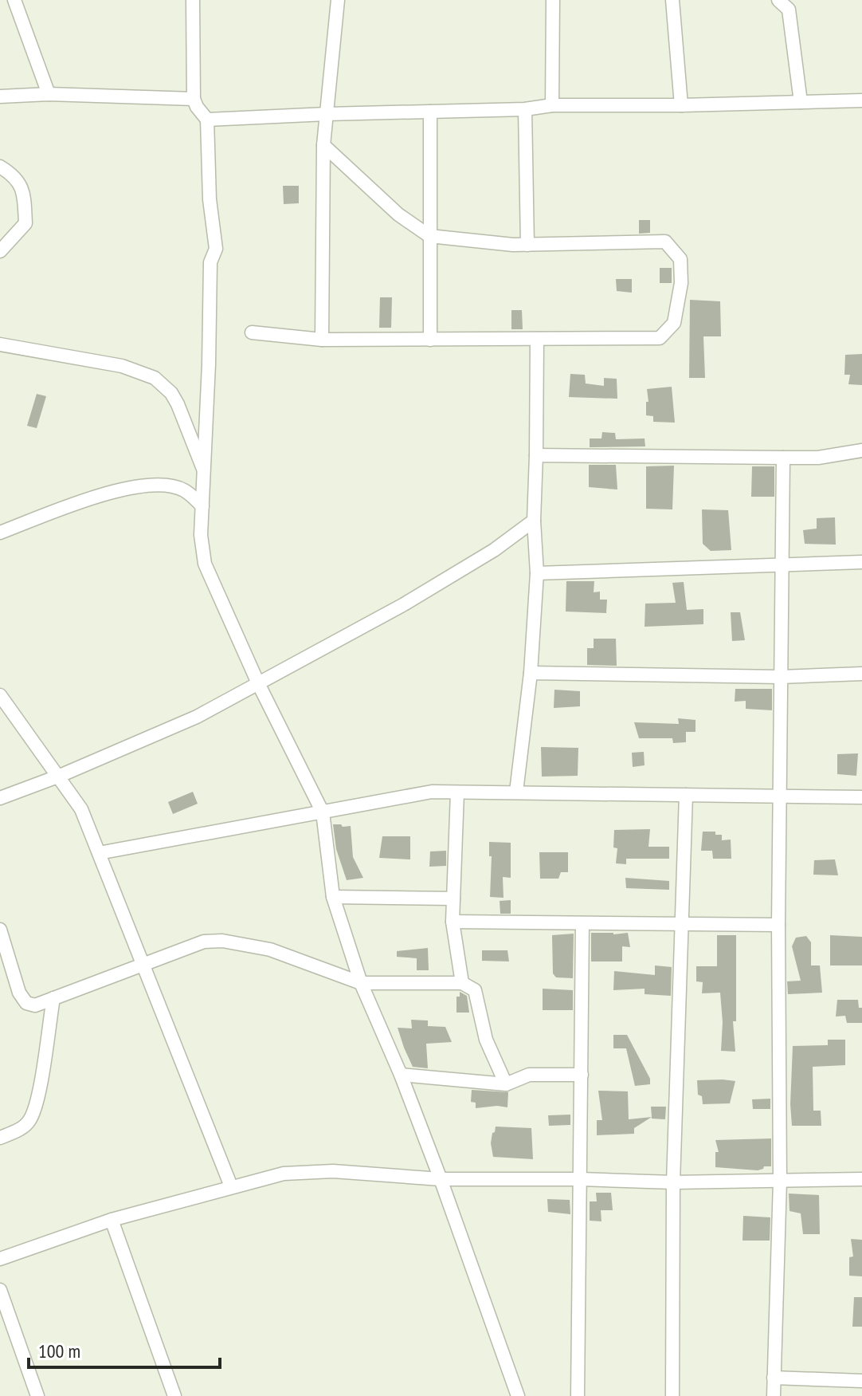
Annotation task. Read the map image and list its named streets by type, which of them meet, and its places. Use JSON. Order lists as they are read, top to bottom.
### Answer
{
  "scale_bar": "100 m"
}
